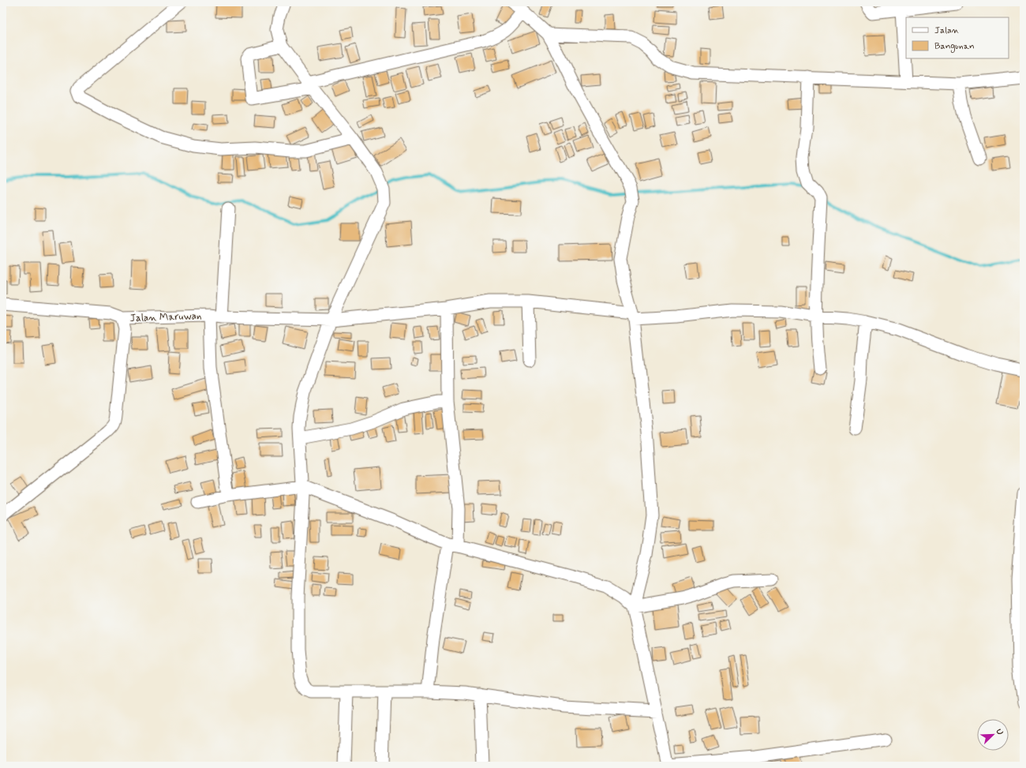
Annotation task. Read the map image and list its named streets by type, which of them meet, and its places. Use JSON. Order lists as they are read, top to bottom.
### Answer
{
  "streets": {
    "street": ["Jalan Maruwan"]
  },
  "legend": ["Jalan", "Bangunan"],
  "north": "top right"
}
